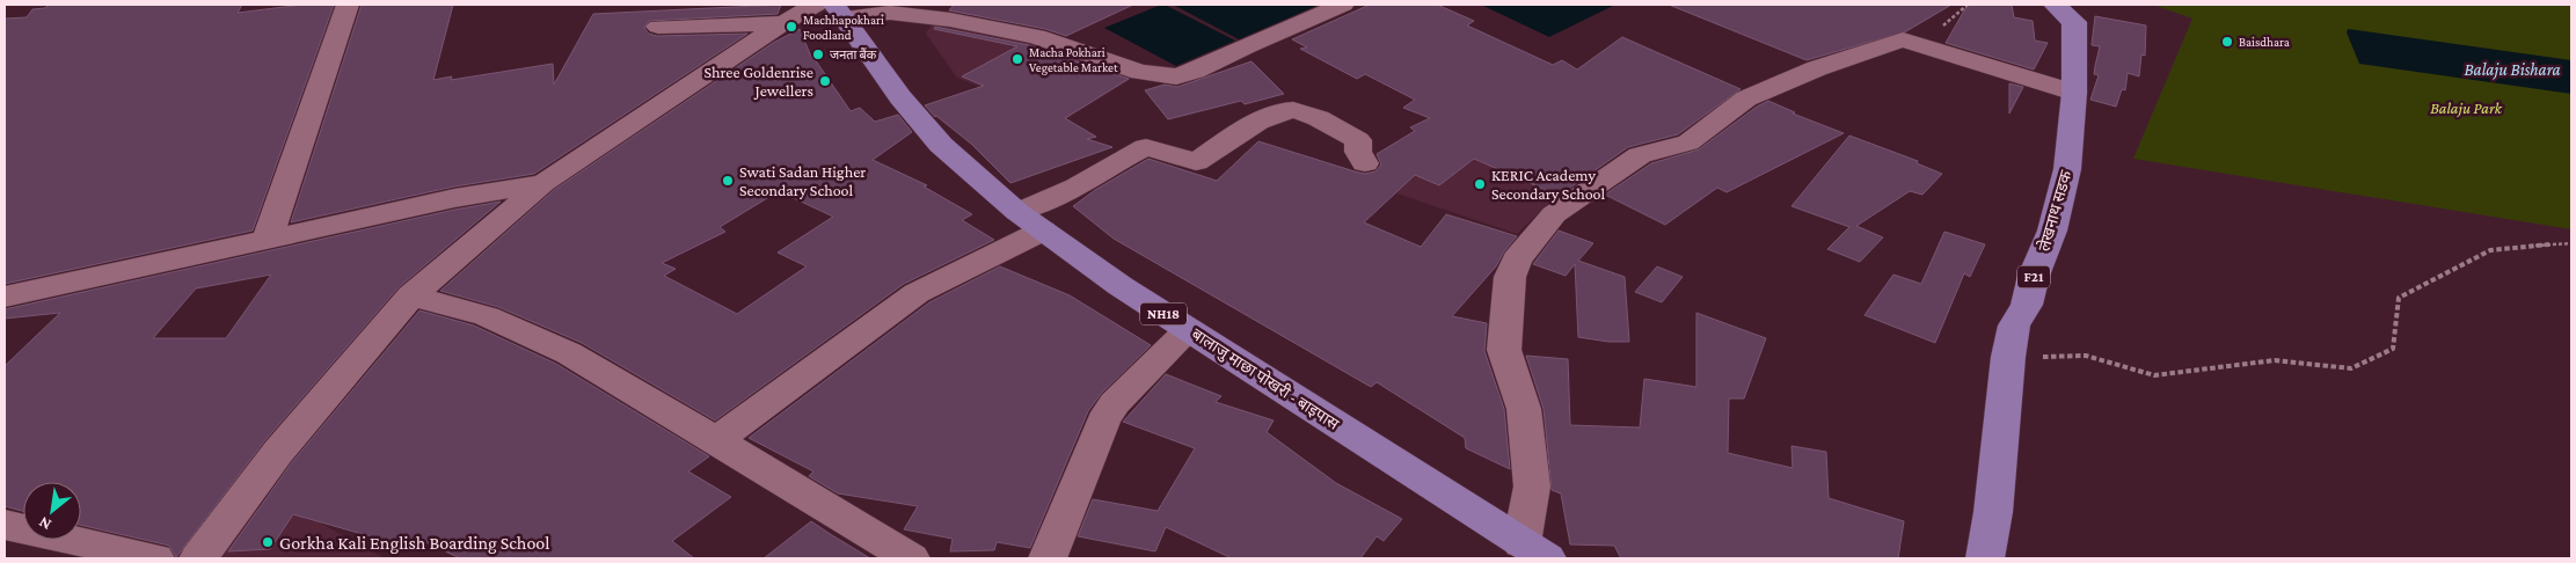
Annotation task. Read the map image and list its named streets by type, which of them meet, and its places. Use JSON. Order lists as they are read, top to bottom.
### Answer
{
  "streets": {
    "main road": [
      "लेखनाथ सडक",
      "F21",
      "NH18",
      "बालाजु माछा पोखरी - बाइपास"
    ]
  },
  "water": ["Balaju Bishara"],
  "parks": ["Balaju Park"],
  "places": [
    "Machhapokhari Foodland",
    "Baisdhara",
    "जनता बैंक",
    "Macha Pokhari Vegetable Market",
    "Shree Goldenrise Jewellers",
    "Swati Sadan Higher Secondary School",
    "KERIC Academy Secondary School",
    "Gorkha Kali English Boarding School"
  ],
  "north": "bottom left"
}
